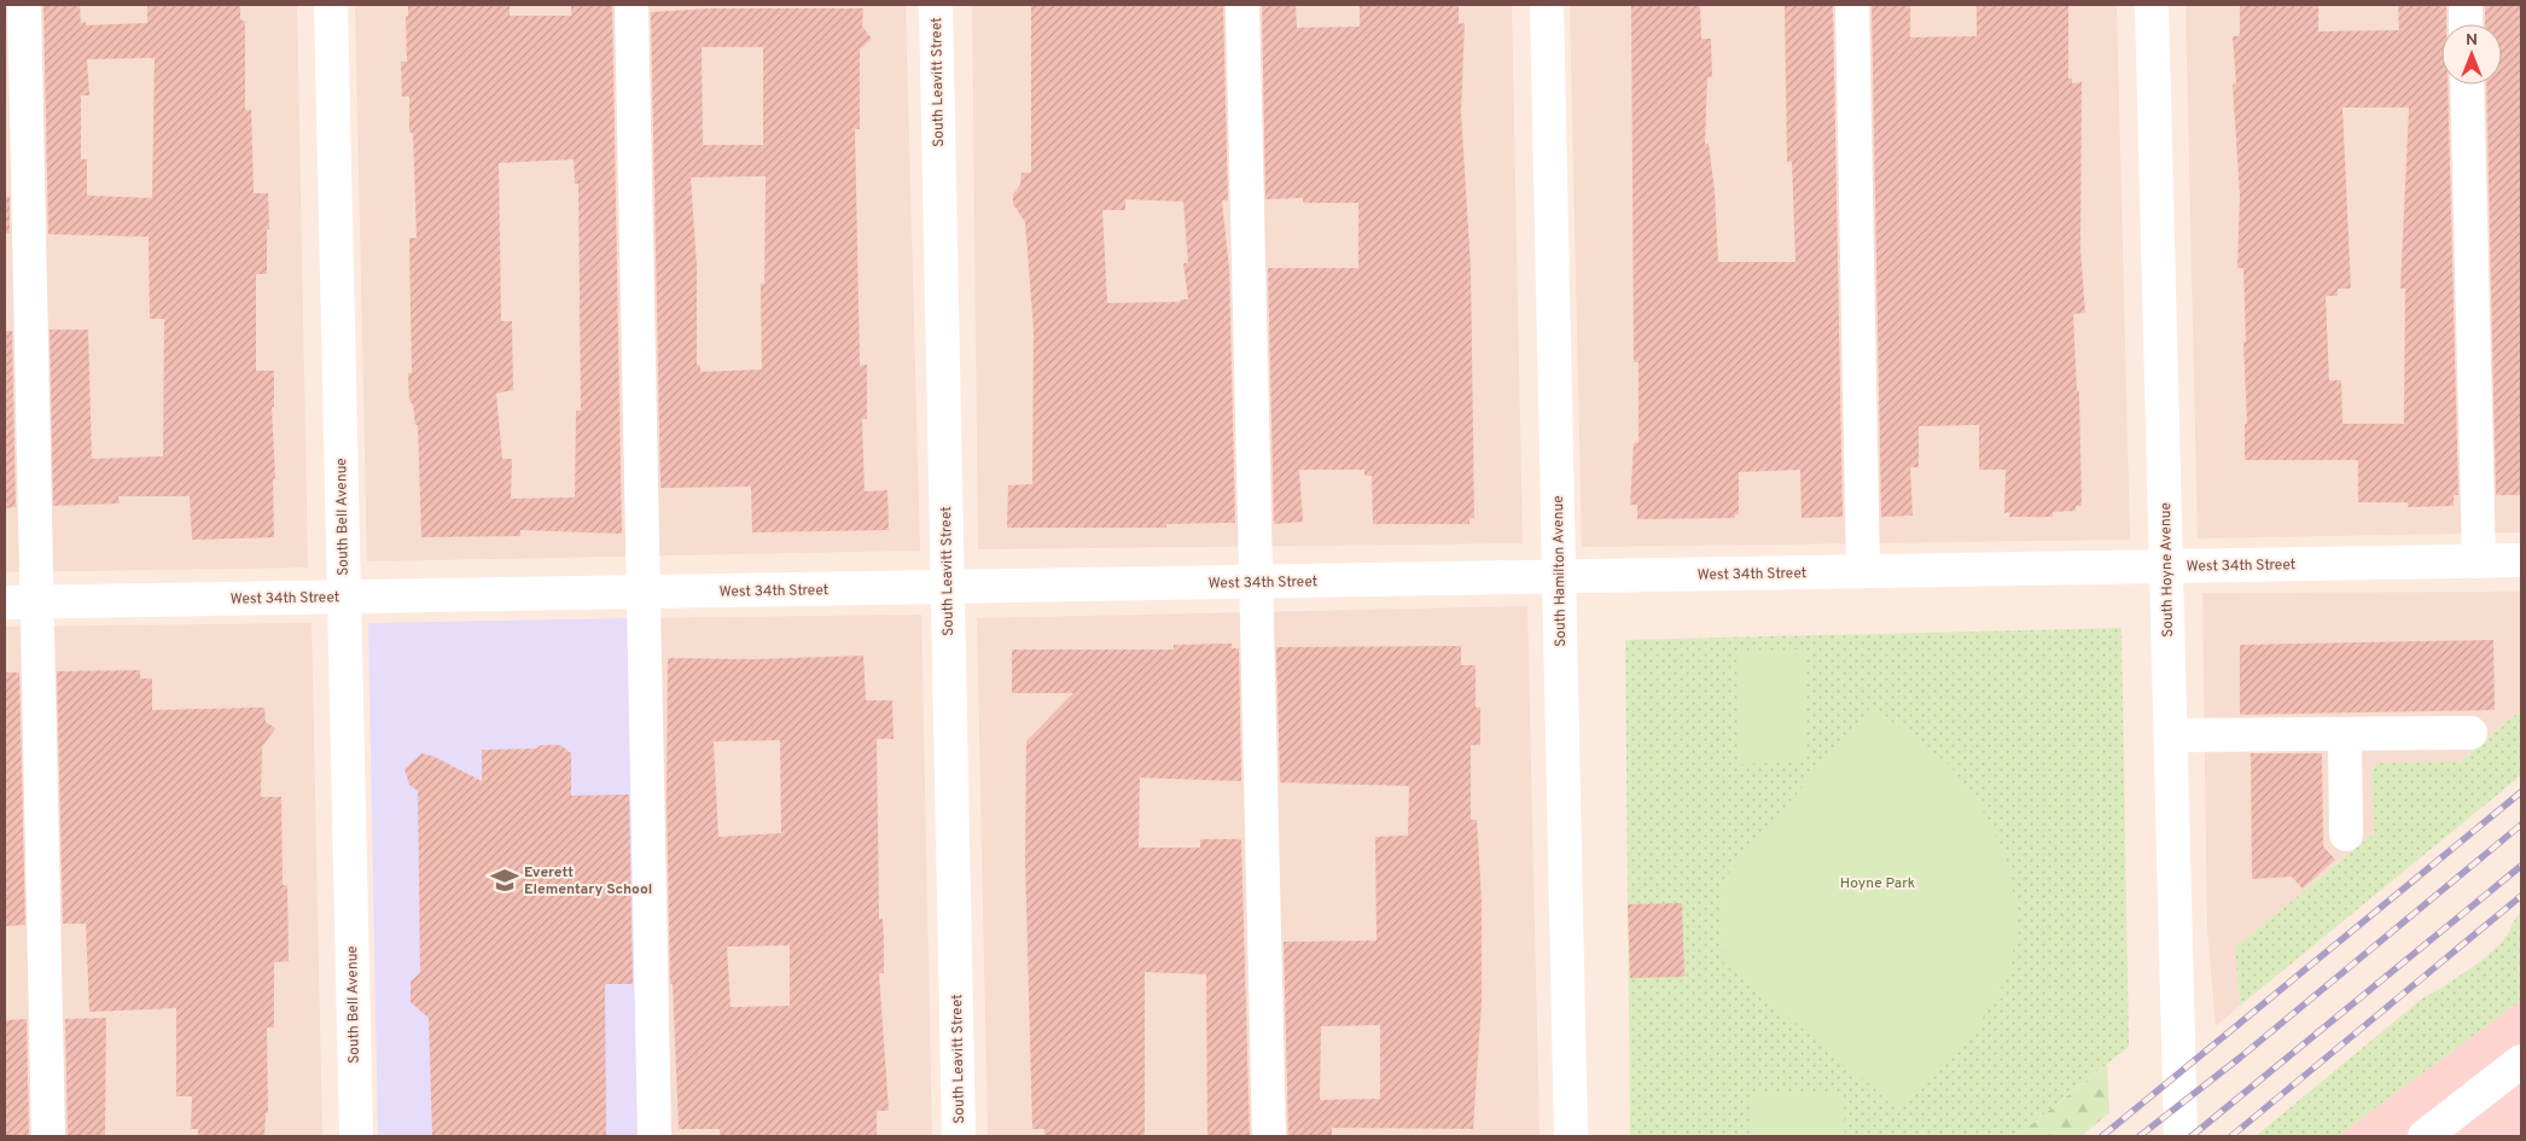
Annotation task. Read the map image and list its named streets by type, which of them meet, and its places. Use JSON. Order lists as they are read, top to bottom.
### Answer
{
  "streets": {
    "street": [
      "South Leavitt Street",
      "South Bell Avenue",
      "West 34th Street",
      "South Hoyne Avenue",
      "South Hamilton Avenue"
    ]
  },
  "crossings": [
    ["South Leavitt Street", "West 34th Street"],
    ["South Bell Avenue", "West 34th Street"],
    ["West 34th Street", "South Hoyne Avenue"],
    ["West 34th Street", "South Hamilton Avenue"]
  ],
  "parks": ["Hoyne Park"],
  "places": {
    "school or university": ["Everett Elementary School"]
  },
  "north": "top"
}
